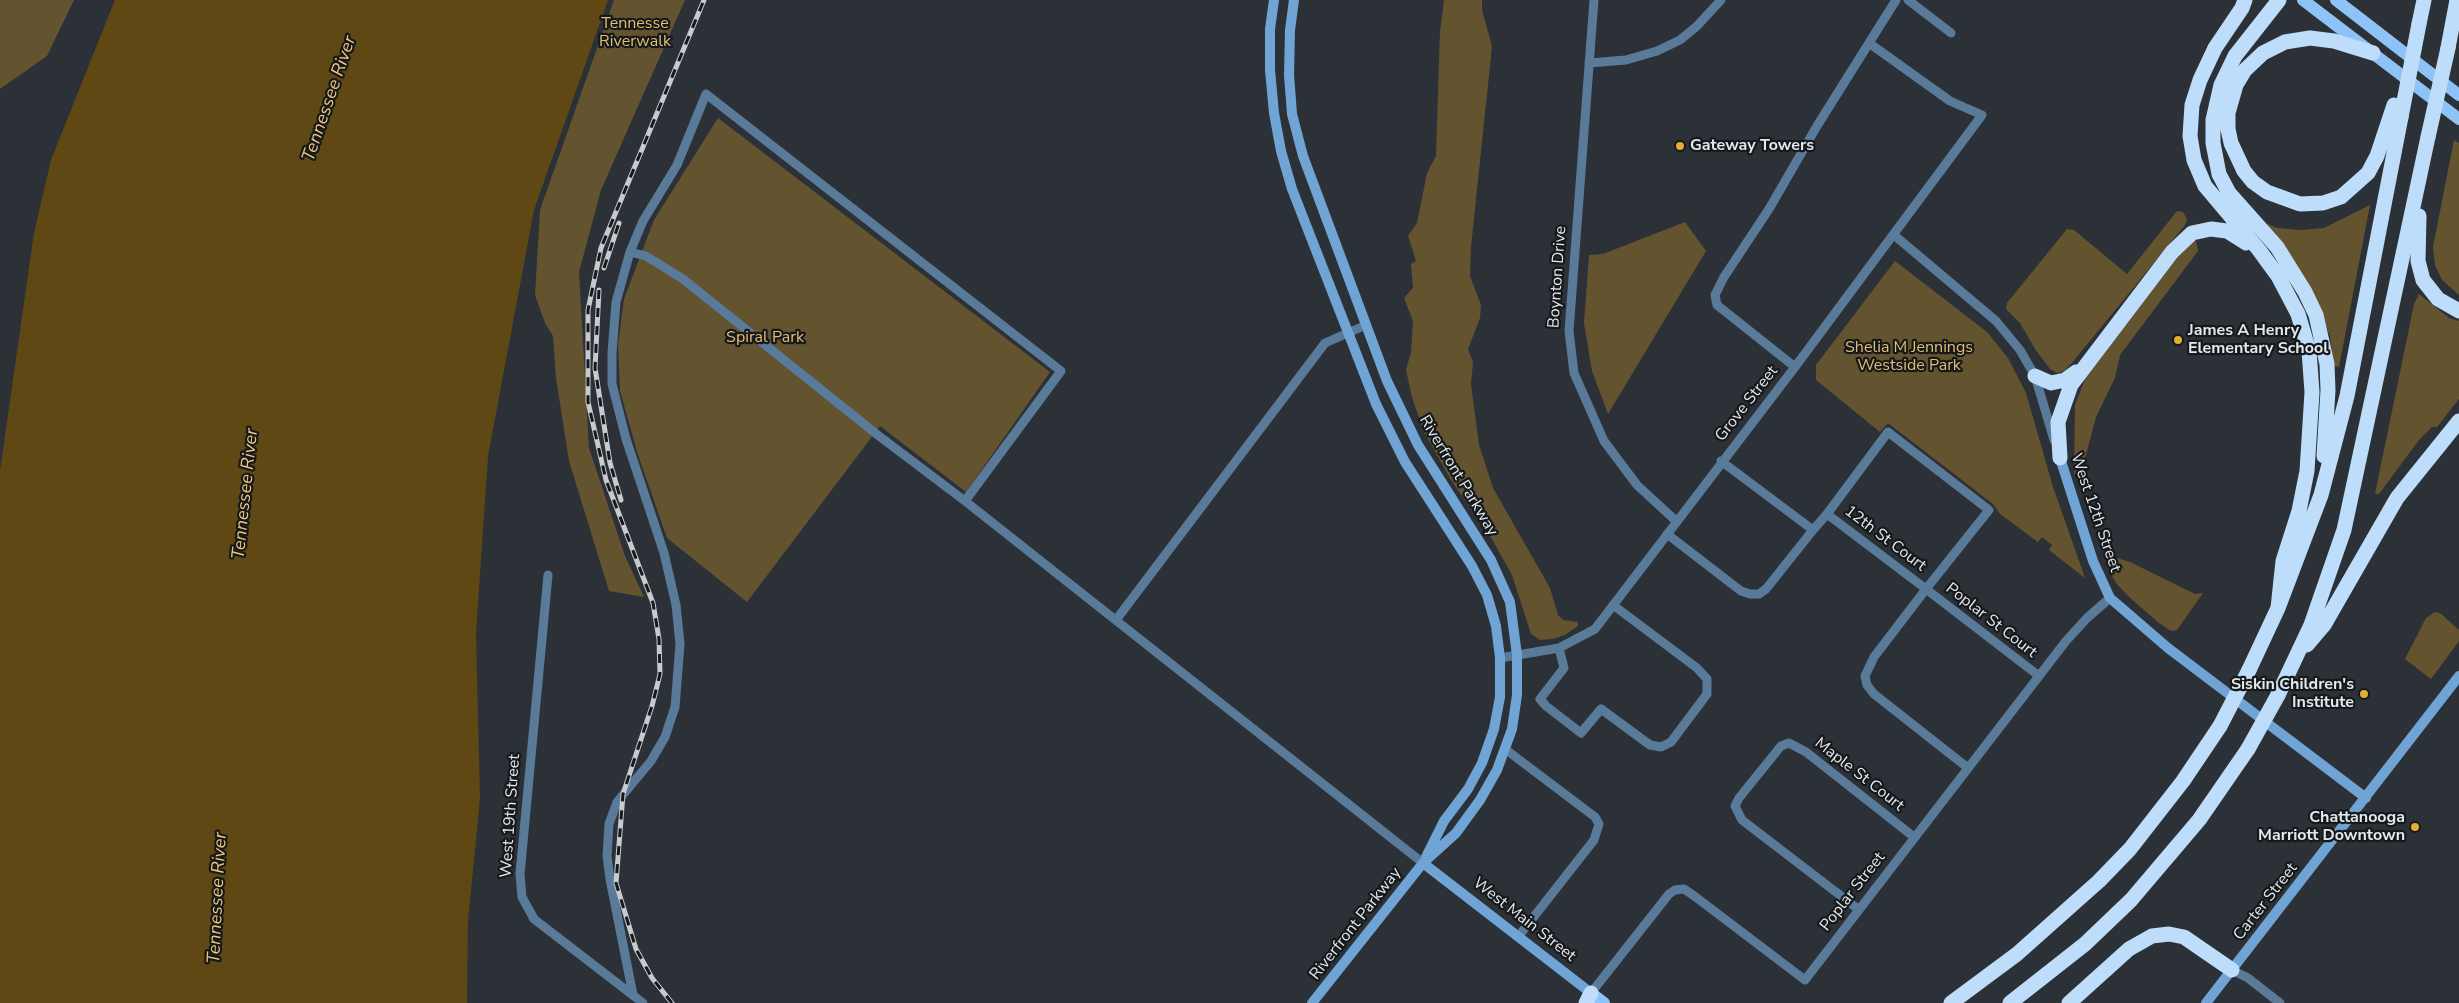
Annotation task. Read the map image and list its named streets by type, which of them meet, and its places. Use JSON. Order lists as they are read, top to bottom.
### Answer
{
  "streets": {
    "main road": [
      "Riverfront Parkway",
      "West 12th Street",
      "Carter Street",
      "West Main Street"
    ],
    "street": [
      "Boynton Drive",
      "Grove Street",
      "12th St Court",
      "Poplar St Court",
      "Maple St Court",
      "West 19th Street",
      "Poplar Street"
    ]
  },
  "crossings": [
    ["Boynton Drive", "Grove Street"],
    ["Grove Street", "Riverfront Parkway"],
    ["Grove Street", "West 12th Street"],
    ["Riverfront Parkway", "West Main Street"],
    ["West 12th Street", "Poplar Street"],
    ["West 12th Street", "Carter Street"],
    ["12th St Court", "Poplar St Court"],
    ["Poplar St Court", "Poplar Street"],
    ["Maple St Court", "Poplar Street"],
    ["Poplar Street", "West Main Street"]
  ],
  "water": ["Tennessee River"],
  "parks": ["Tennesse Riverwalk", "Spiral Park", "Shelia M Jennings Westside Park"],
  "places": [
    "Gateway Towers",
    "James A Henry Elementary School",
    "Siskin Children's Institute",
    "Chattanooga Marriott Downtown"
  ]
}
